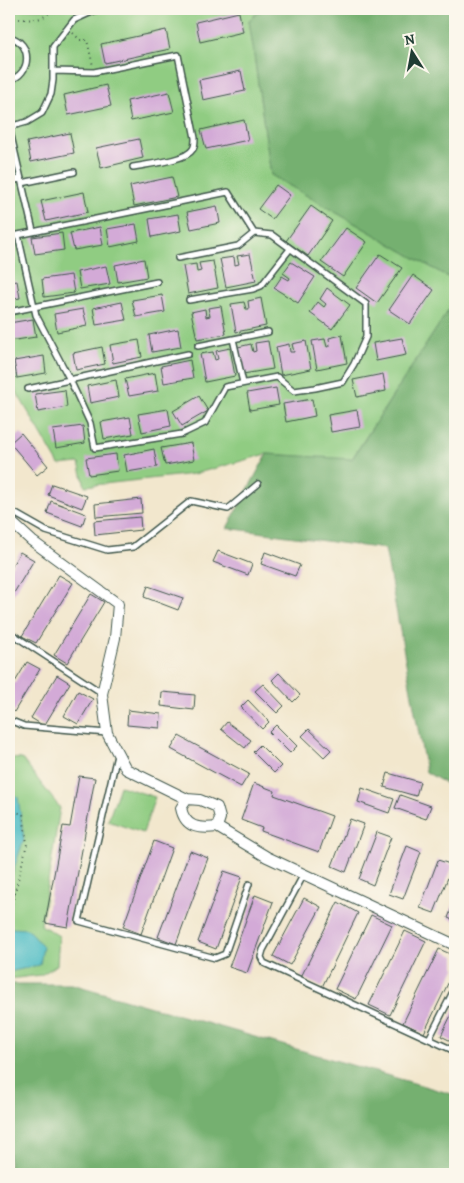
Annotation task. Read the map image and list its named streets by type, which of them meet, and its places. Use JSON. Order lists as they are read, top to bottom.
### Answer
{
  "north": "top"
}
